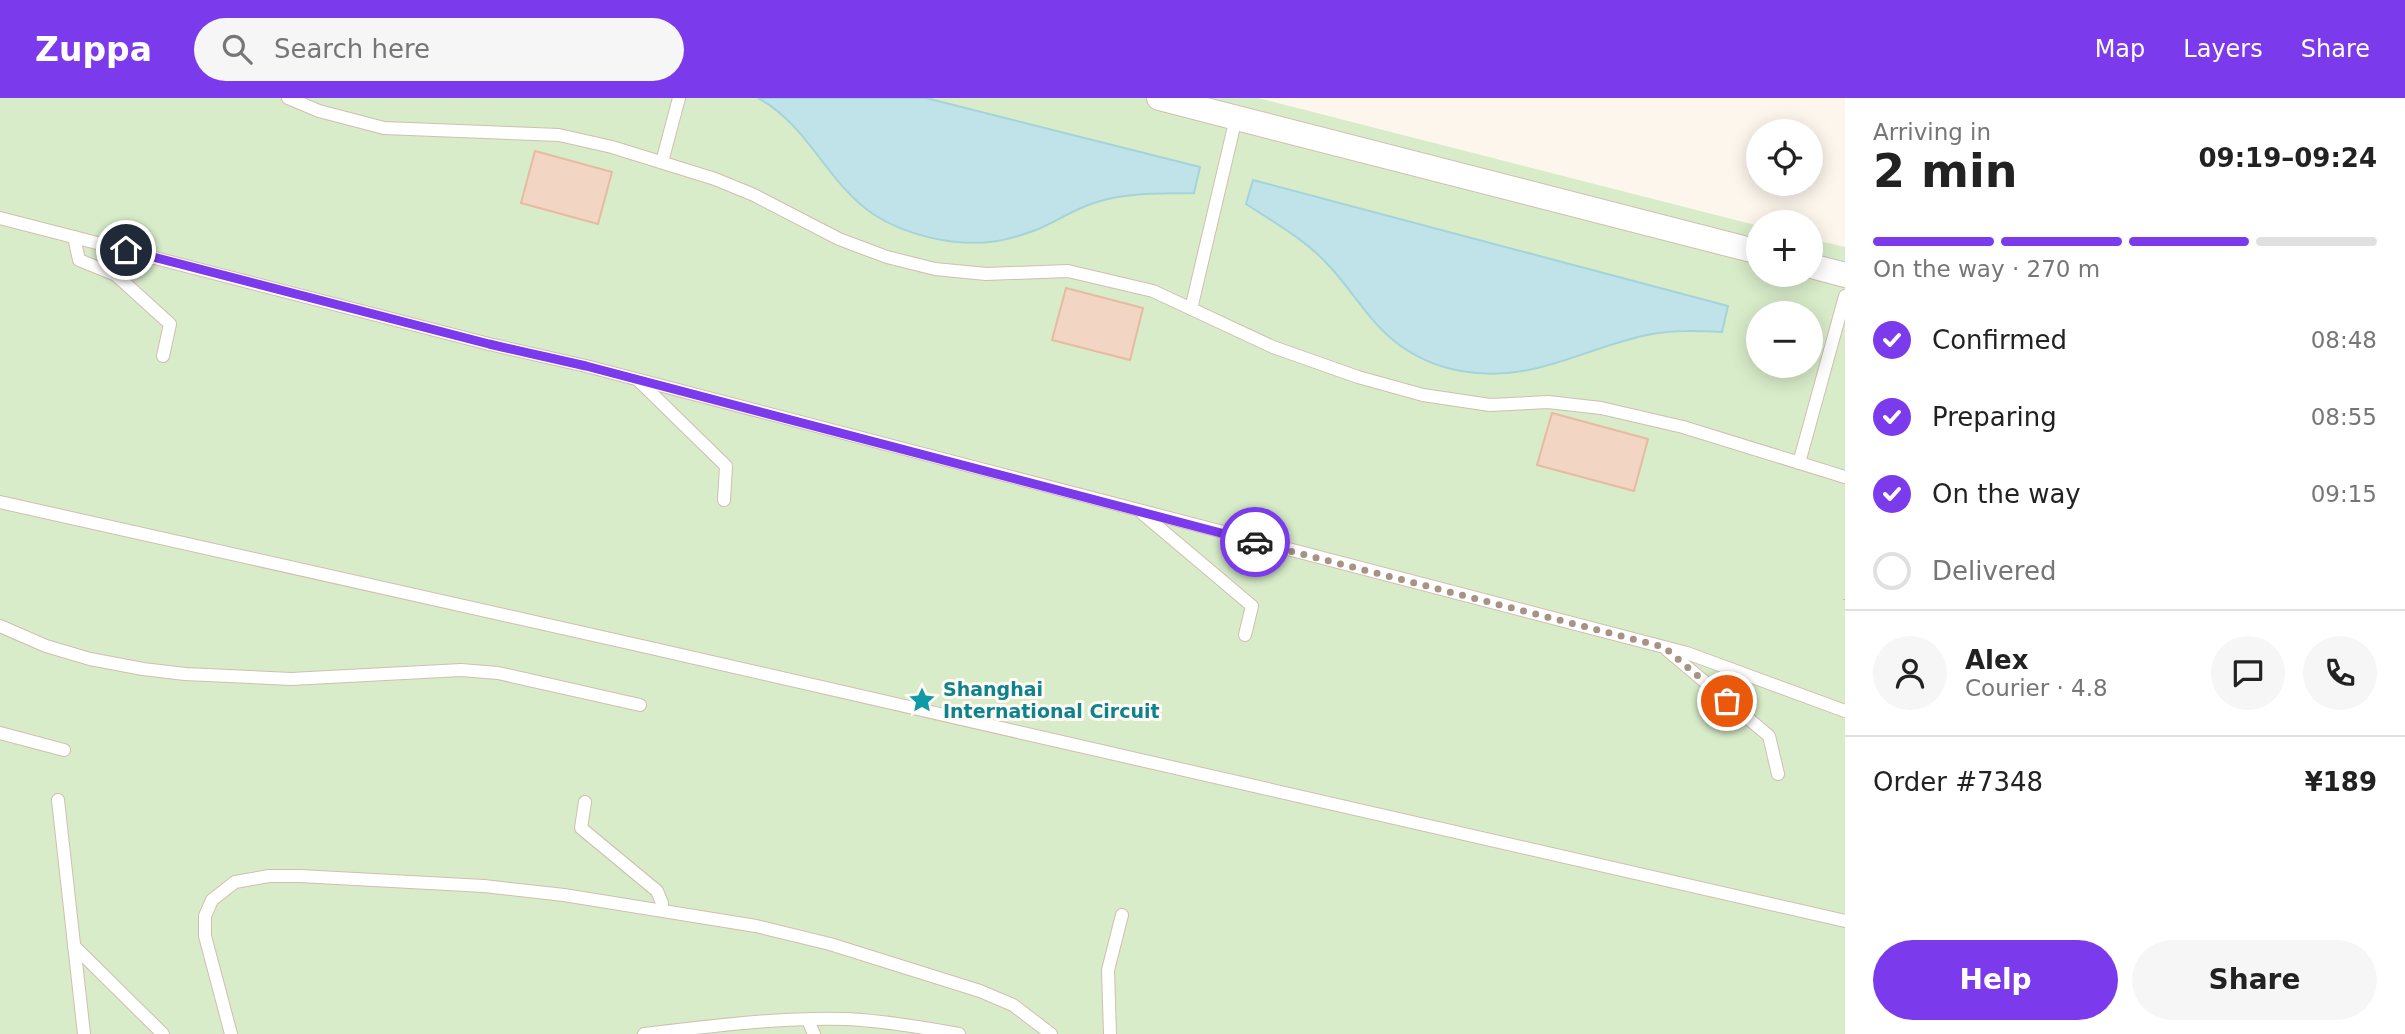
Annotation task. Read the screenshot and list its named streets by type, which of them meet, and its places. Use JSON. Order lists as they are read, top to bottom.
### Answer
{
  "places": {
    "place": ["Shanghai International Circuit"]
  },
  "page": {
    "header": "Zuppa",
    "search": "Search here",
    "nav": ["Map", "Layers", "Share"],
    "heading": ["2 min", "Arriving in", "09:19–09:24"],
    "panel": [
      "Alex",
      "Courier · 4.8",
      "Order #7348",
      "¥189"
    ],
    "map_buttons": ["+", "−"],
    "bar": "On the way · 270 m",
    "list": [
      ["Confirmed", "08:48"],
      ["Preparing", "08:55"],
      ["On the way", "09:15"],
      "Delivered"
    ],
    "buttons": ["Help", "Share"]
  }
}
